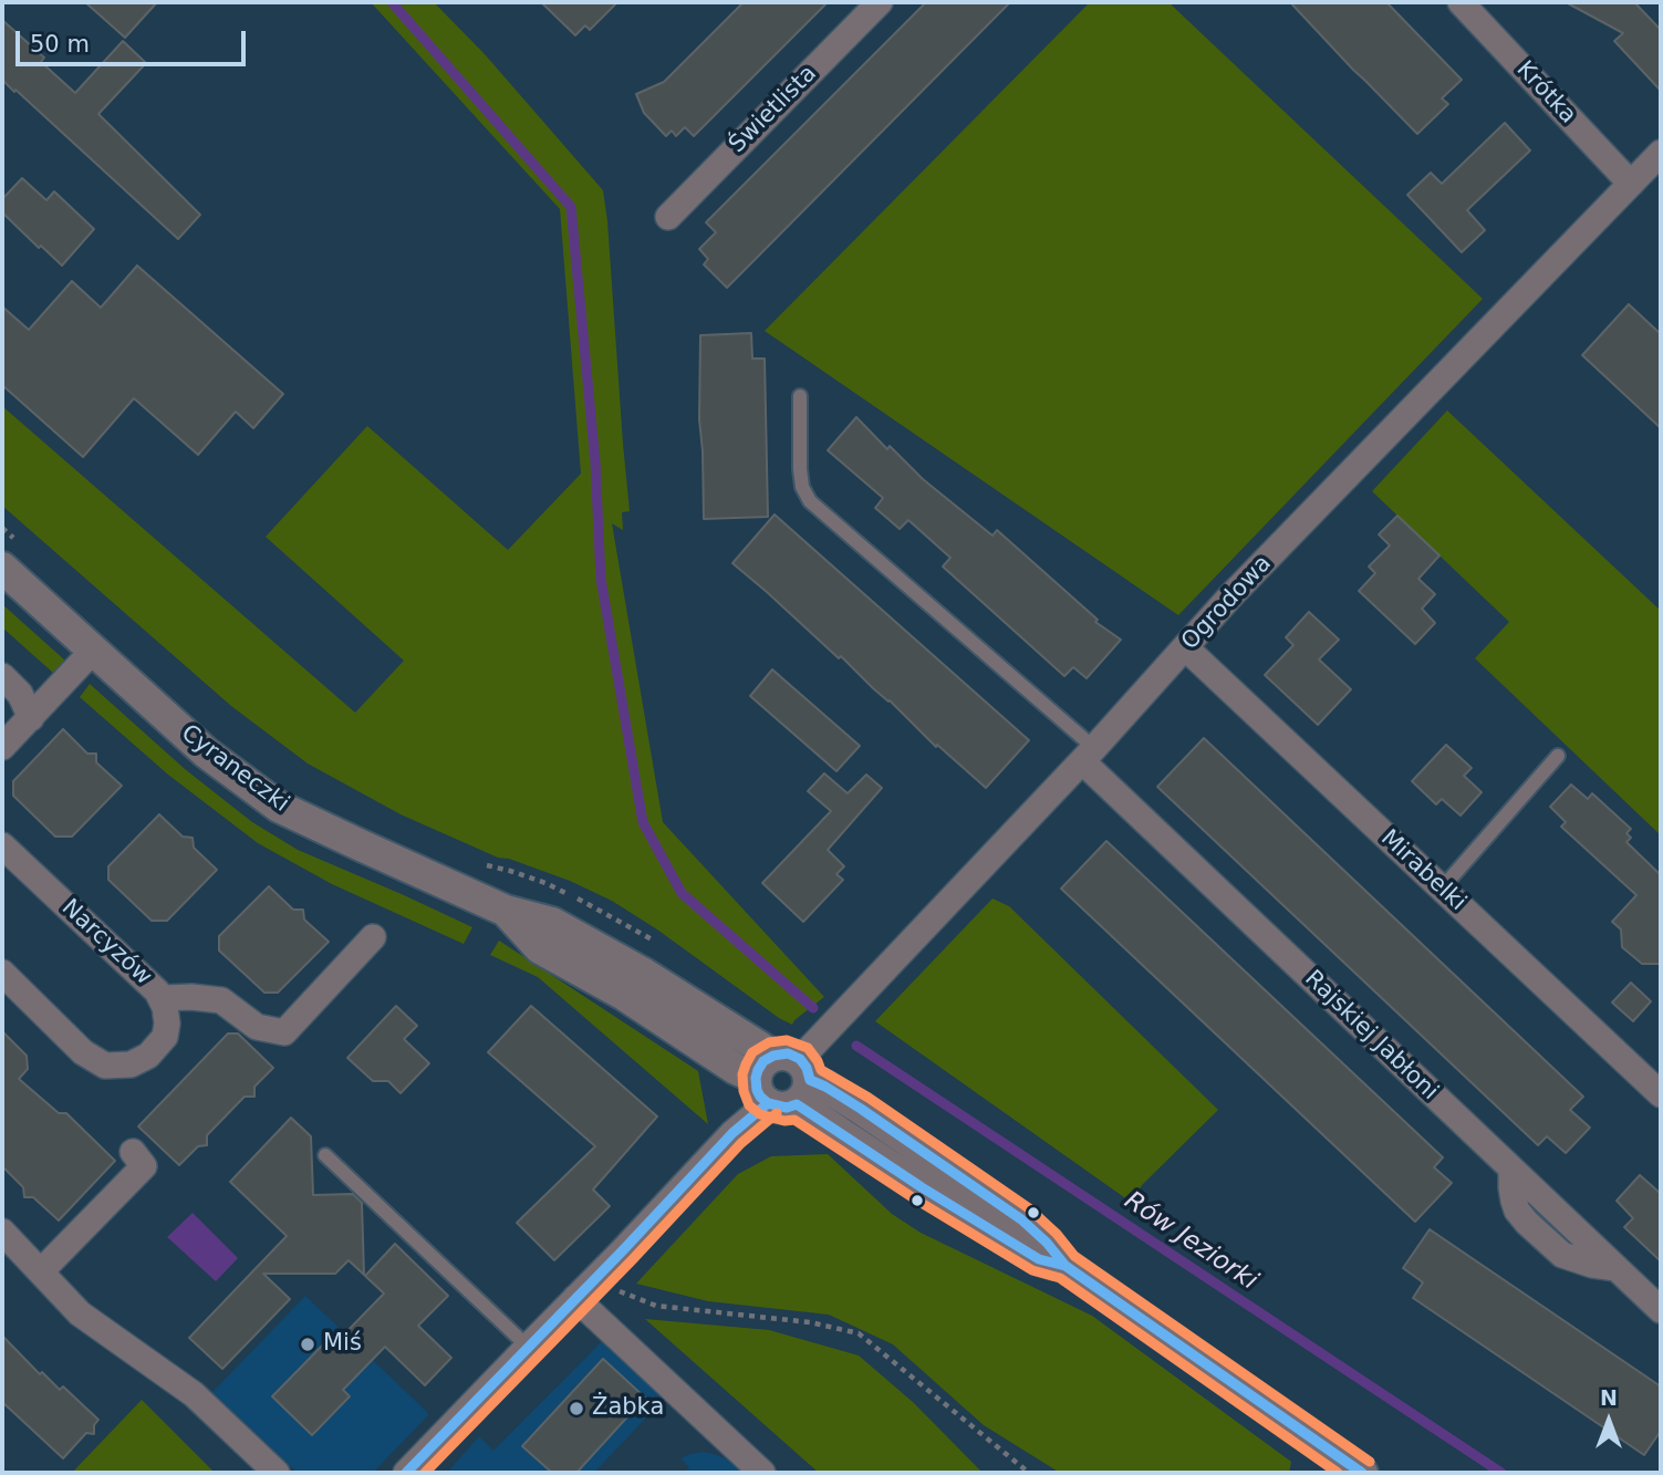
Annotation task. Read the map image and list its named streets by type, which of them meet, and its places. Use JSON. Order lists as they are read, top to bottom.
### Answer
{
  "streets": {
    "street": [
      "Krótka",
      "Świetlista",
      "Ogrodowa",
      "Cyraneczki",
      "Mirabelki",
      "Narcyzów",
      "Rajskiej Jabłoni"
    ]
  },
  "crossings": [
    ["Krótka", "Ogrodowa"],
    ["Ogrodowa", "Cyraneczki"],
    ["Ogrodowa", "Mirabelki"],
    ["Ogrodowa", "Rajskiej Jabłoni"]
  ],
  "water": ["Rów Jeziorki"],
  "places": ["Miś", "Żabka"],
  "scale_bar": "50 m",
  "north": "top"
}
